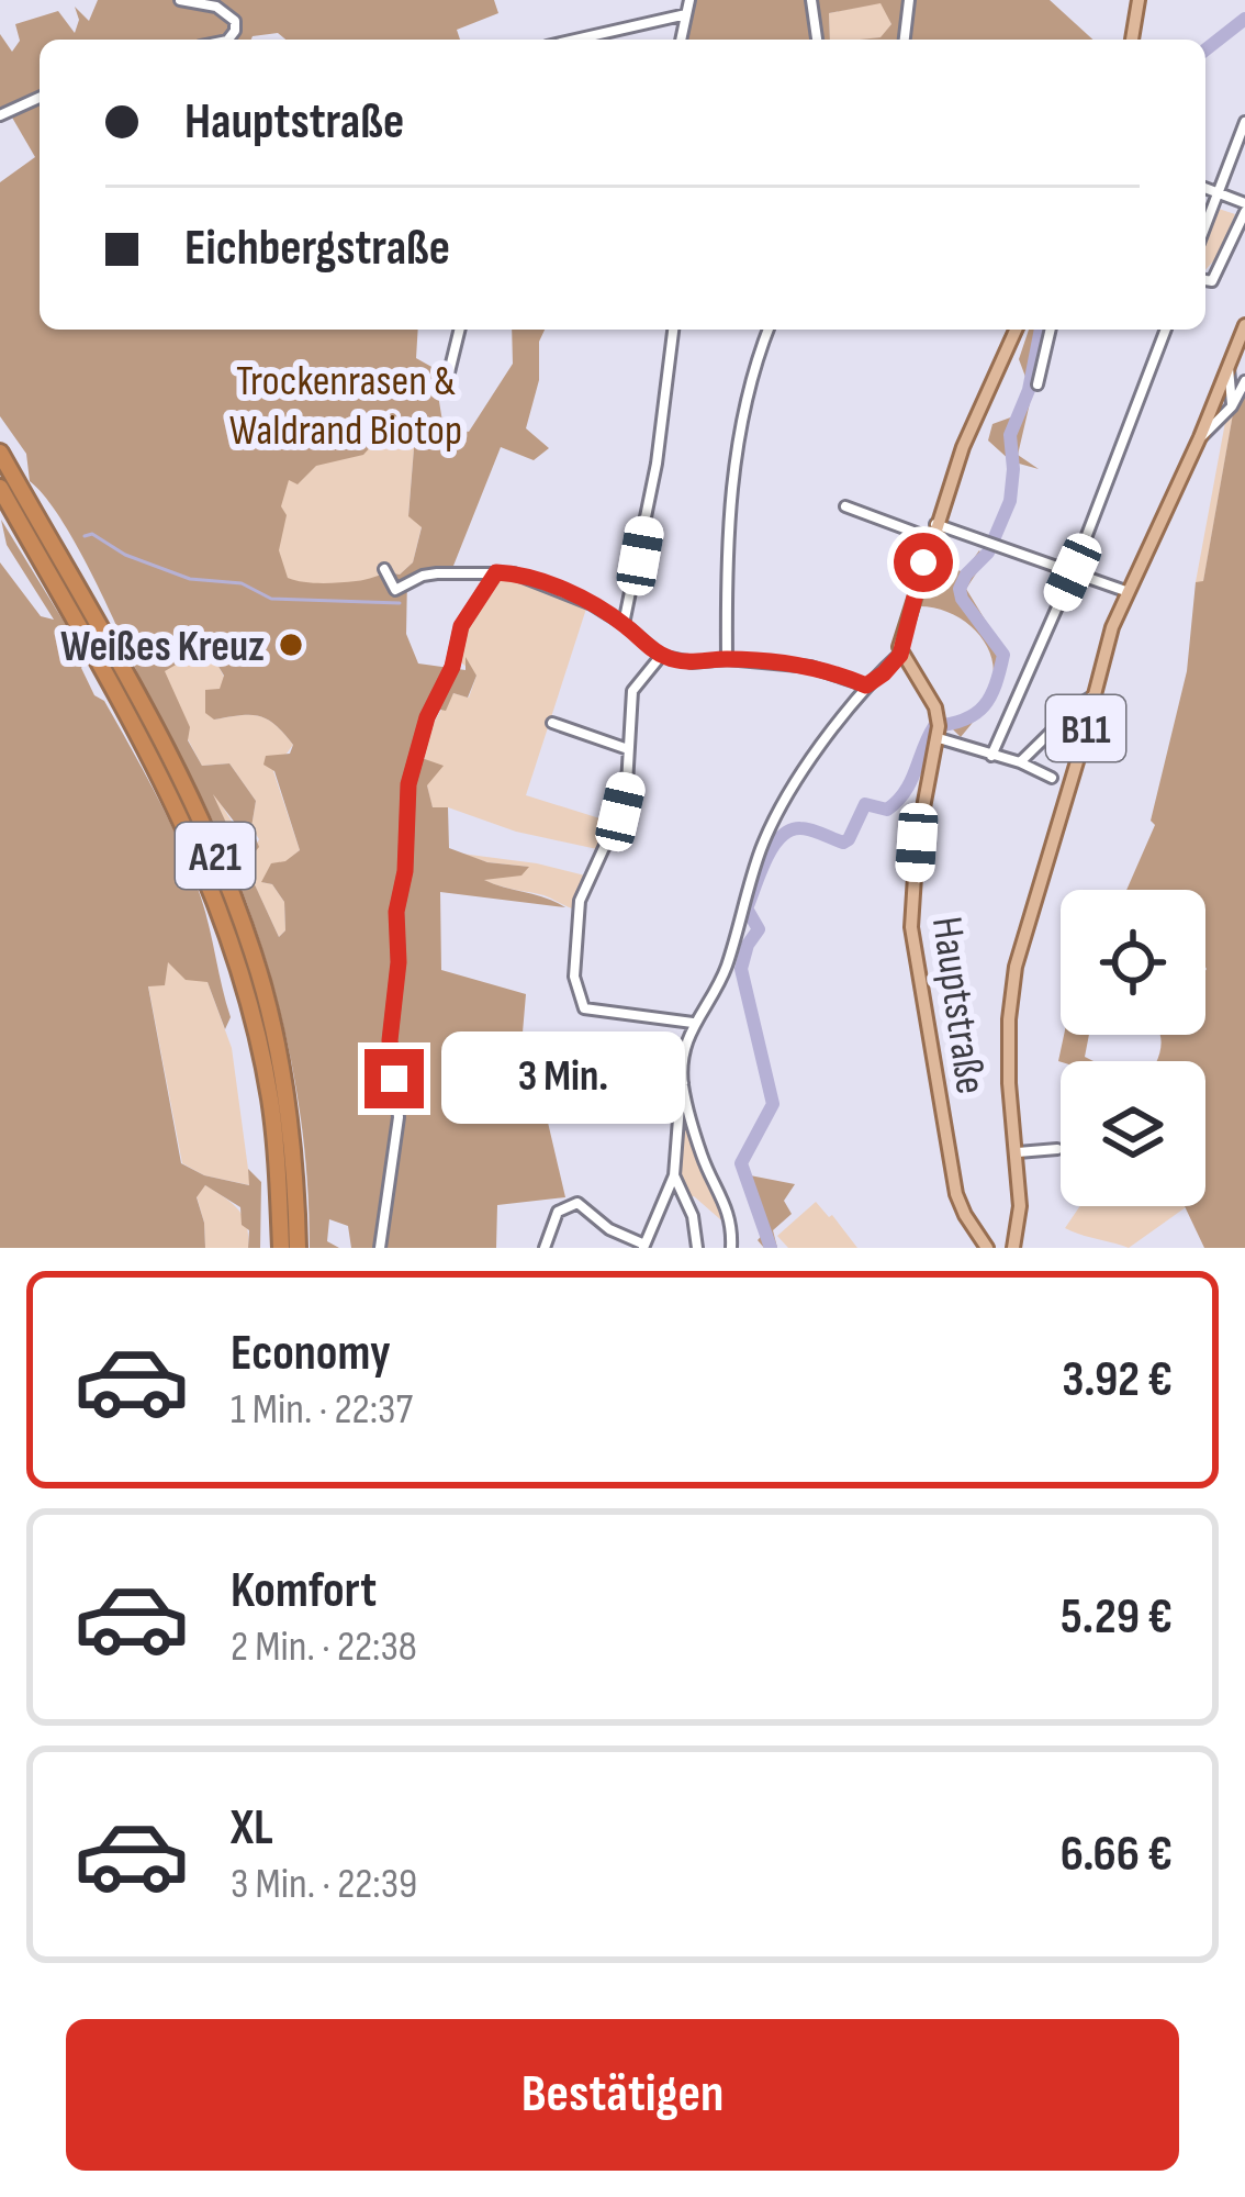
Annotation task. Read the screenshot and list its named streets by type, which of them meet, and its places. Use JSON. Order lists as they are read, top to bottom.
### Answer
{
  "streets": {
    "highway": ["A21"],
    "main road": ["B11", "Hauptstraße"]
  },
  "parks": ["Trockenrasen & Waldrand Biotop"],
  "places": ["Weißes Kreuz"],
  "page": {
    "banner": ["Hauptstraße", "Eichbergstraße"],
    "bubble": "3 Min.",
    "list": [
      {
        "name": "Economy",
        "note": "1 Min. · 22:37",
        "value": "3.92 €"
      },
      {
        "name": "Komfort",
        "note": "2 Min. · 22:38",
        "value": "5.29 €"
      },
      {
        "name": "XL",
        "note": "3 Min. · 22:39",
        "value": "6.66 €"
      }
    ],
    "buttons": "Bestätigen"
  }
}
